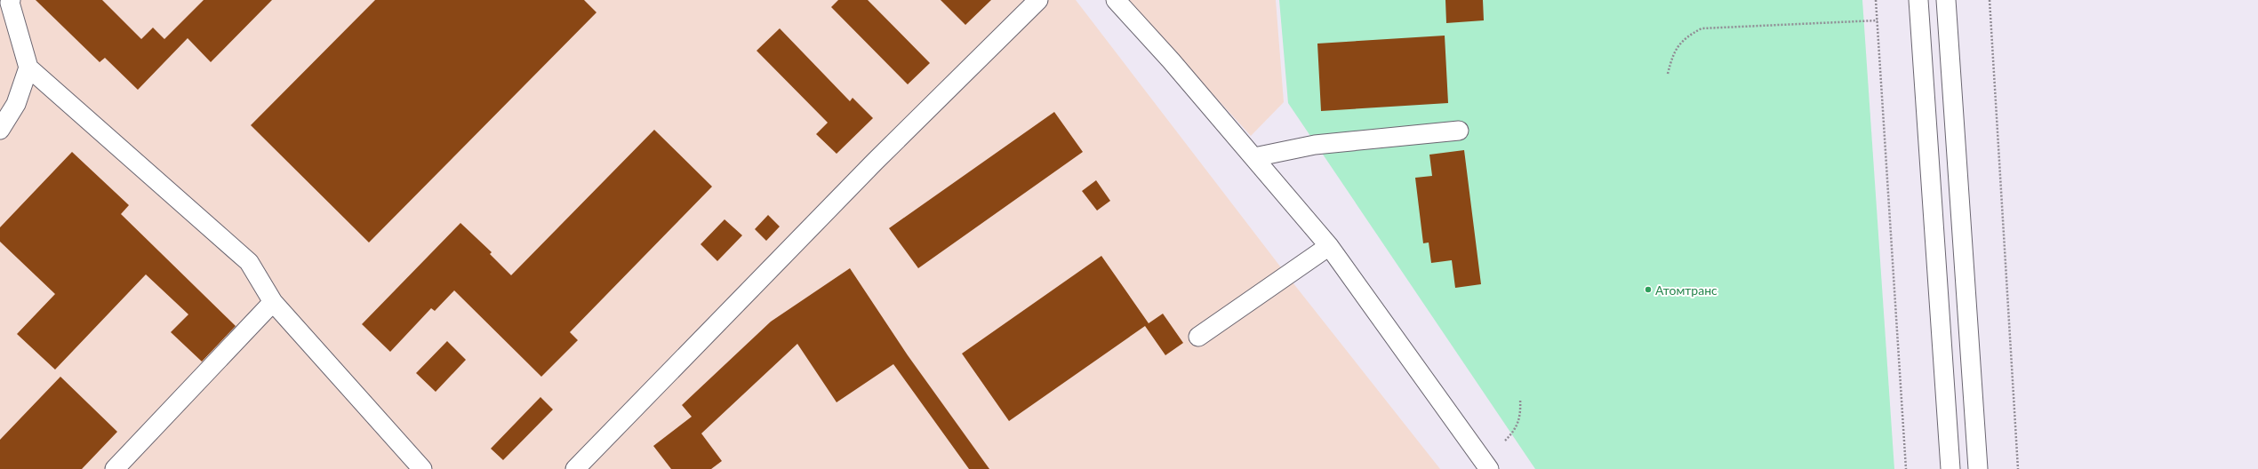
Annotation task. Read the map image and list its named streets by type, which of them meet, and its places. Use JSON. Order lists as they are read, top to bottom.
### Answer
{
  "places": ["Атомтранс"]
}
